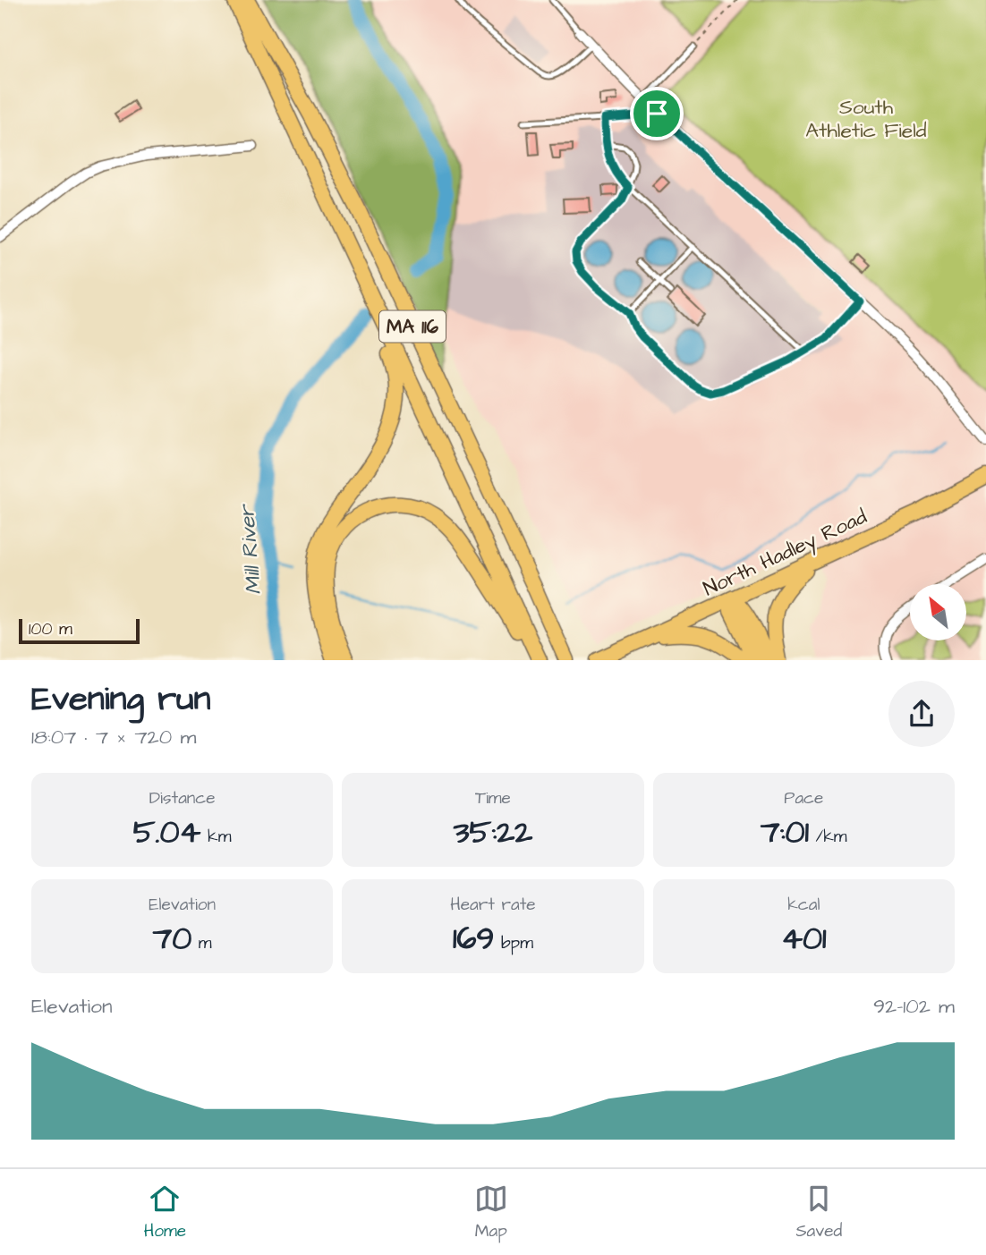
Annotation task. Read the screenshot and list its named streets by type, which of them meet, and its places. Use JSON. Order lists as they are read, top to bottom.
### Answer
{
  "streets": {
    "main road": ["MA 116", "North Hadley Road"]
  },
  "water": ["Mill River"],
  "parks": ["South Athletic Field"],
  "scale_bar": "100 m",
  "north": "top left",
  "page": {
    "scale": "100 m",
    "heading": ["Evening run", "18:07 · 7 × 720 m"],
    "stats": [
      ["Distance", "5.04 km"],
      ["Time", "35:22"],
      ["Pace", "7:01 /km"],
      ["Elevation", "70 m"],
      ["Heart rate", "169 bpm"],
      ["kcal", "401"]
    ],
    "chart": ["Elevation", "92–102 m"],
    "tabs": ["Home", "Map", "Saved"]
  }
}
